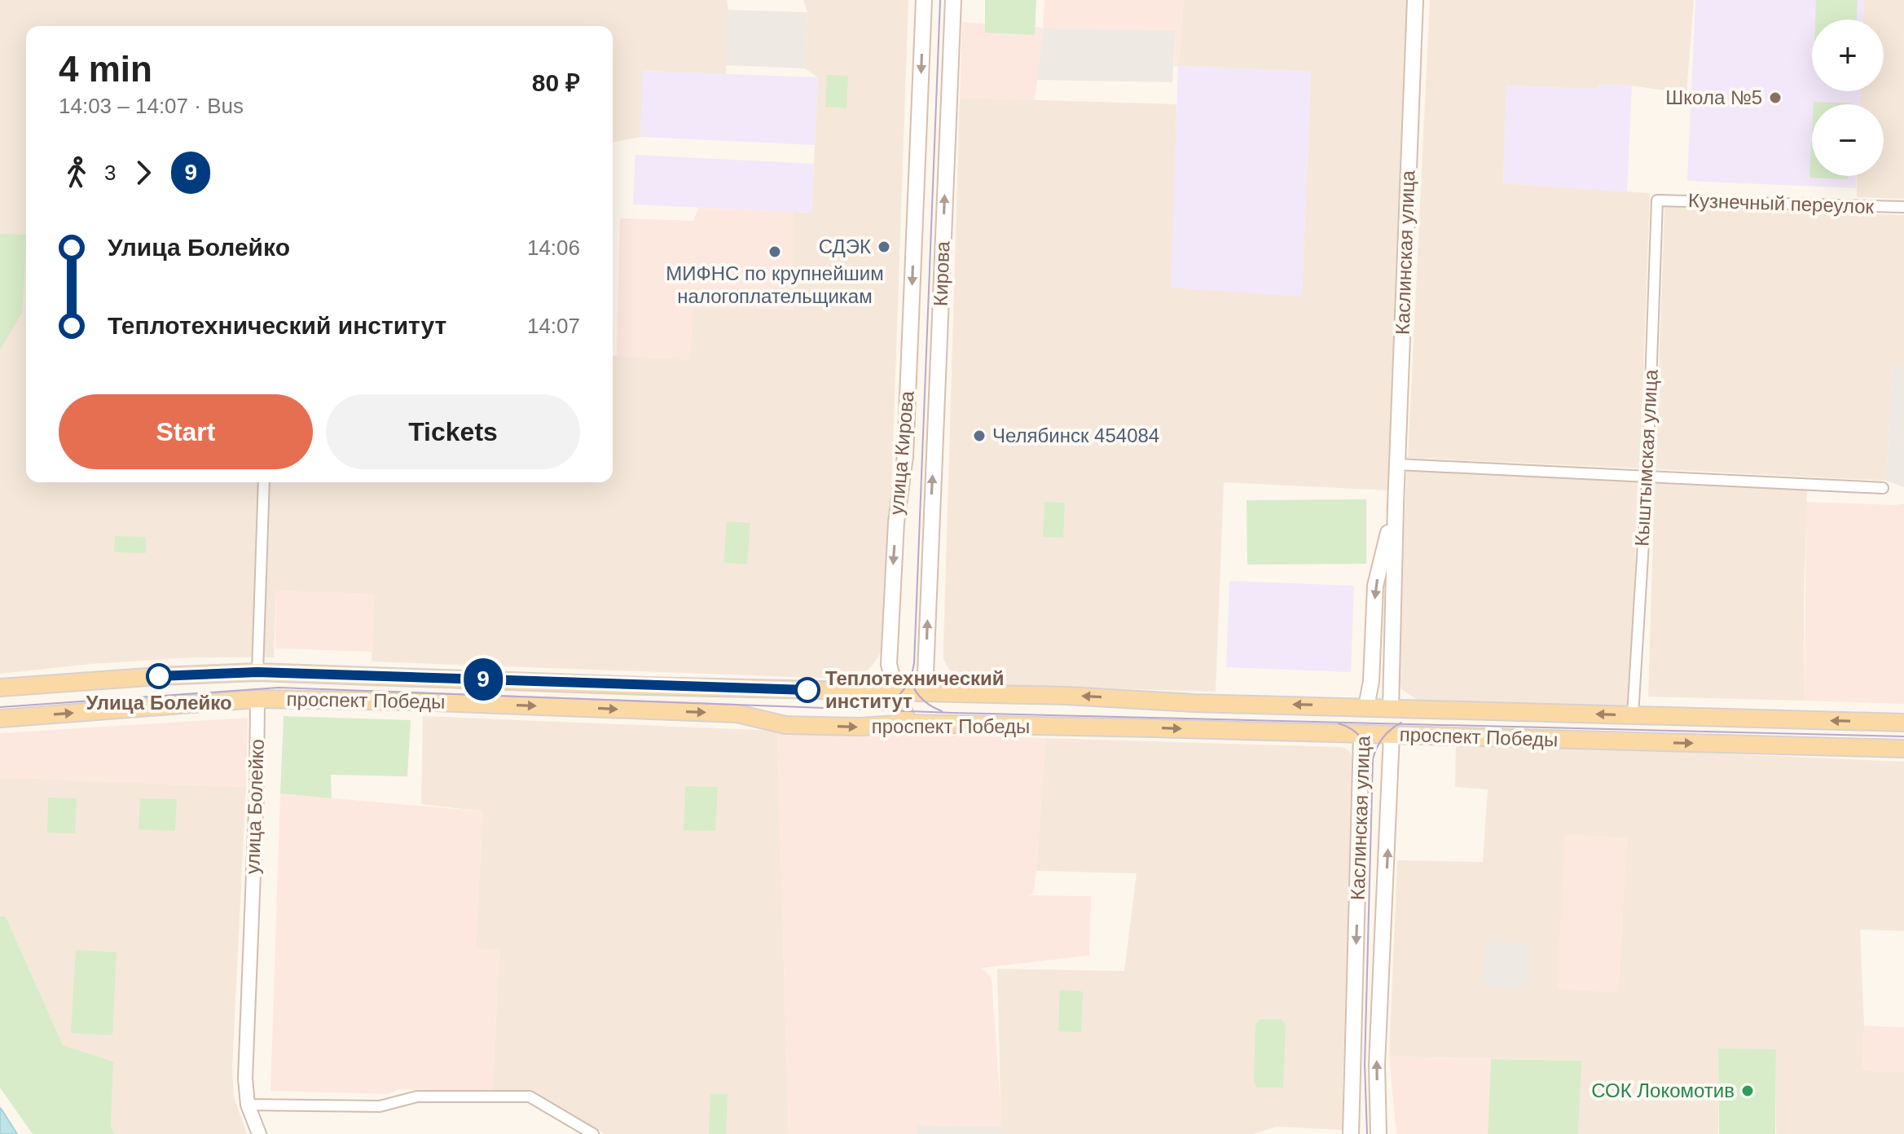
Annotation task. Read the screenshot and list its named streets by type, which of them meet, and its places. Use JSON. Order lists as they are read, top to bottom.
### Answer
{
  "streets": {
    "main road": [
      "Каслинская улица",
      "Кирова",
      "улица Кирова",
      "проспект Победы",
      "улица Болейко"
    ],
    "street": ["Кузнечный переулок", "Кыштымская улица"]
  },
  "crossings": [
    ["Кузнечный переулок", "Кыштымская улица"],
    ["Каслинская улица", "проспект Победы"],
    ["Кирова", "проспект Победы"],
    ["улица Кирова", "проспект Победы"],
    ["Кыштымская улица", "проспект Победы"],
    ["проспект Победы", "улица Болейко"]
  ],
  "one_way": ["Кирова", "улица Кирова"],
  "places": [
    "Школа №5",
    "СДЭК",
    "МИФНС по крупнейшим налогоплательщикам",
    "Челябинск 454084",
    "Улица Болейко",
    "Теплотехнический институт",
    "СОК Локомотив"
  ],
  "lines": ["bus line 9"],
  "page": {
    "on_map": "9",
    "map_buttons": ["+", "−"],
    "heading": ["4 min", "14:03 – 14:07 · Bus", "80 ₽"],
    "legs": ["3", "9"],
    "list": [
      {
        "name": "Улица Болейко",
        "value": "14:06"
      },
      {
        "name": "Теплотехнический институт",
        "value": "14:07"
      }
    ],
    "buttons": ["Start", "Tickets"]
  }
}
